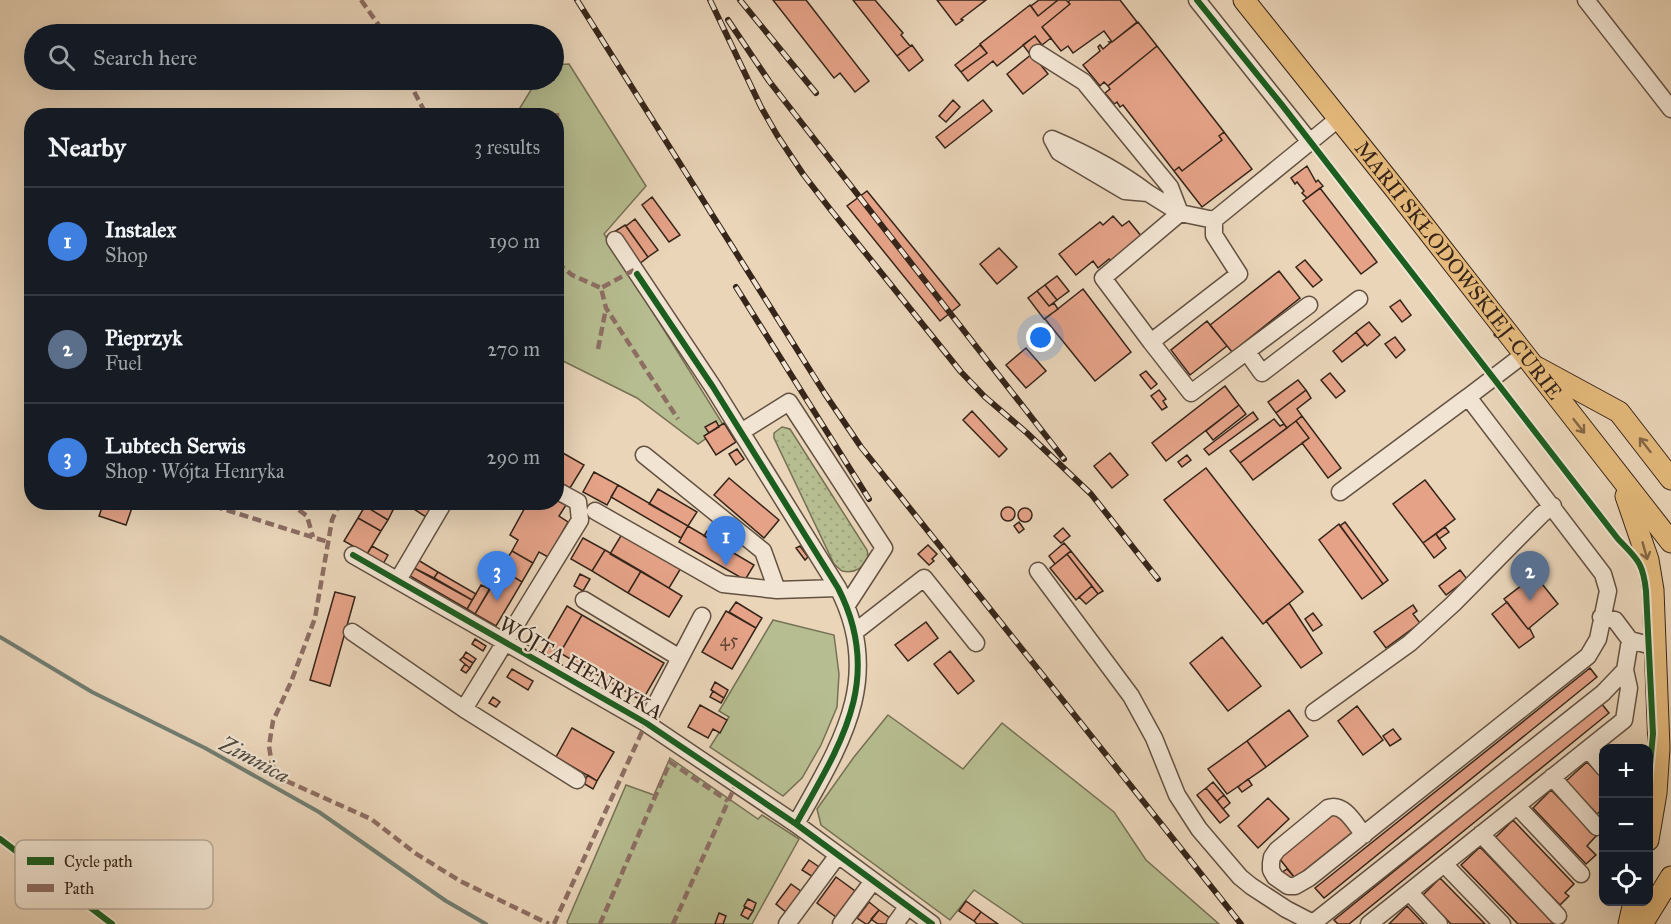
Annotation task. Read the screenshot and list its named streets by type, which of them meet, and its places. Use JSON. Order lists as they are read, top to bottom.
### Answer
{
  "streets": {
    "main road": ["MARII SKŁODOWSKIEJ-CURIE"],
    "street": ["WÓJTA HENRYKA"]
  },
  "water": ["Zimnica"],
  "house_numbers": ["45"],
  "legend": ["Cycle path", "Path"],
  "page": {
    "search": "Search here",
    "heading": ["Nearby", "3 results"],
    "list": [
      {
        "mark": "1",
        "name": "Instalex",
        "note": "Shop",
        "value": "190 m"
      },
      {
        "mark": "2",
        "name": "Pieprzyk",
        "note": "Fuel",
        "value": "270 m"
      },
      {
        "mark": "3",
        "name": "Lubtech Serwis",
        "note": "Shop · Wójta Henryka",
        "value": "290 m"
      }
    ],
    "pins": ["1", "2", "3"],
    "map_buttons": ["+", "−"]
  }
}
